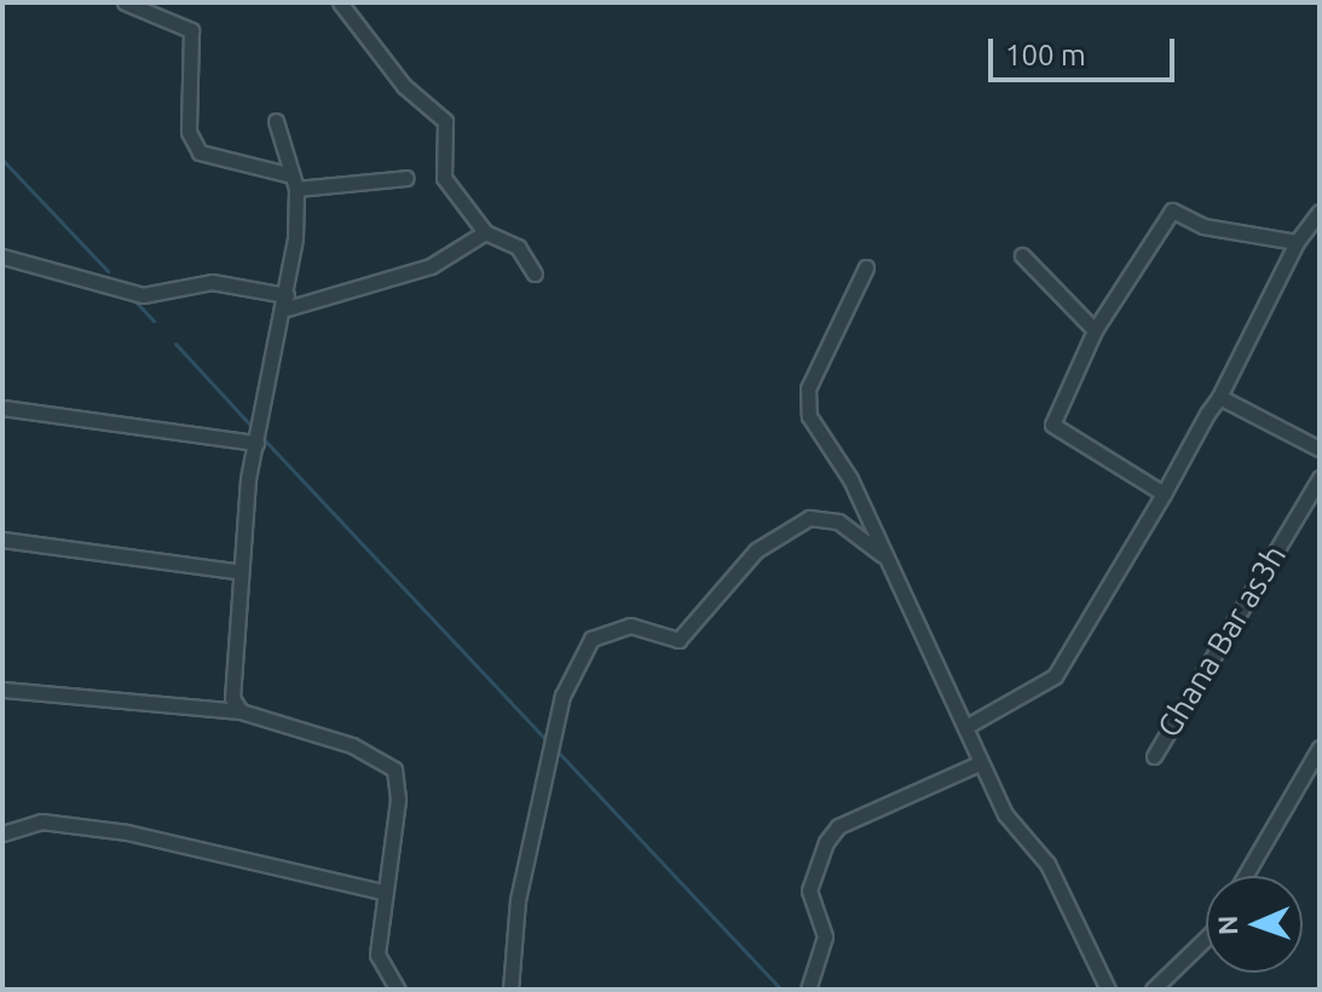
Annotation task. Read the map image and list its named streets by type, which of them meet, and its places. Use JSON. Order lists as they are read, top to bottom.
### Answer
{
  "streets": {
    "street": ["Ghana Bar as3h"]
  },
  "scale_bar": "100 m",
  "north": "left"
}
